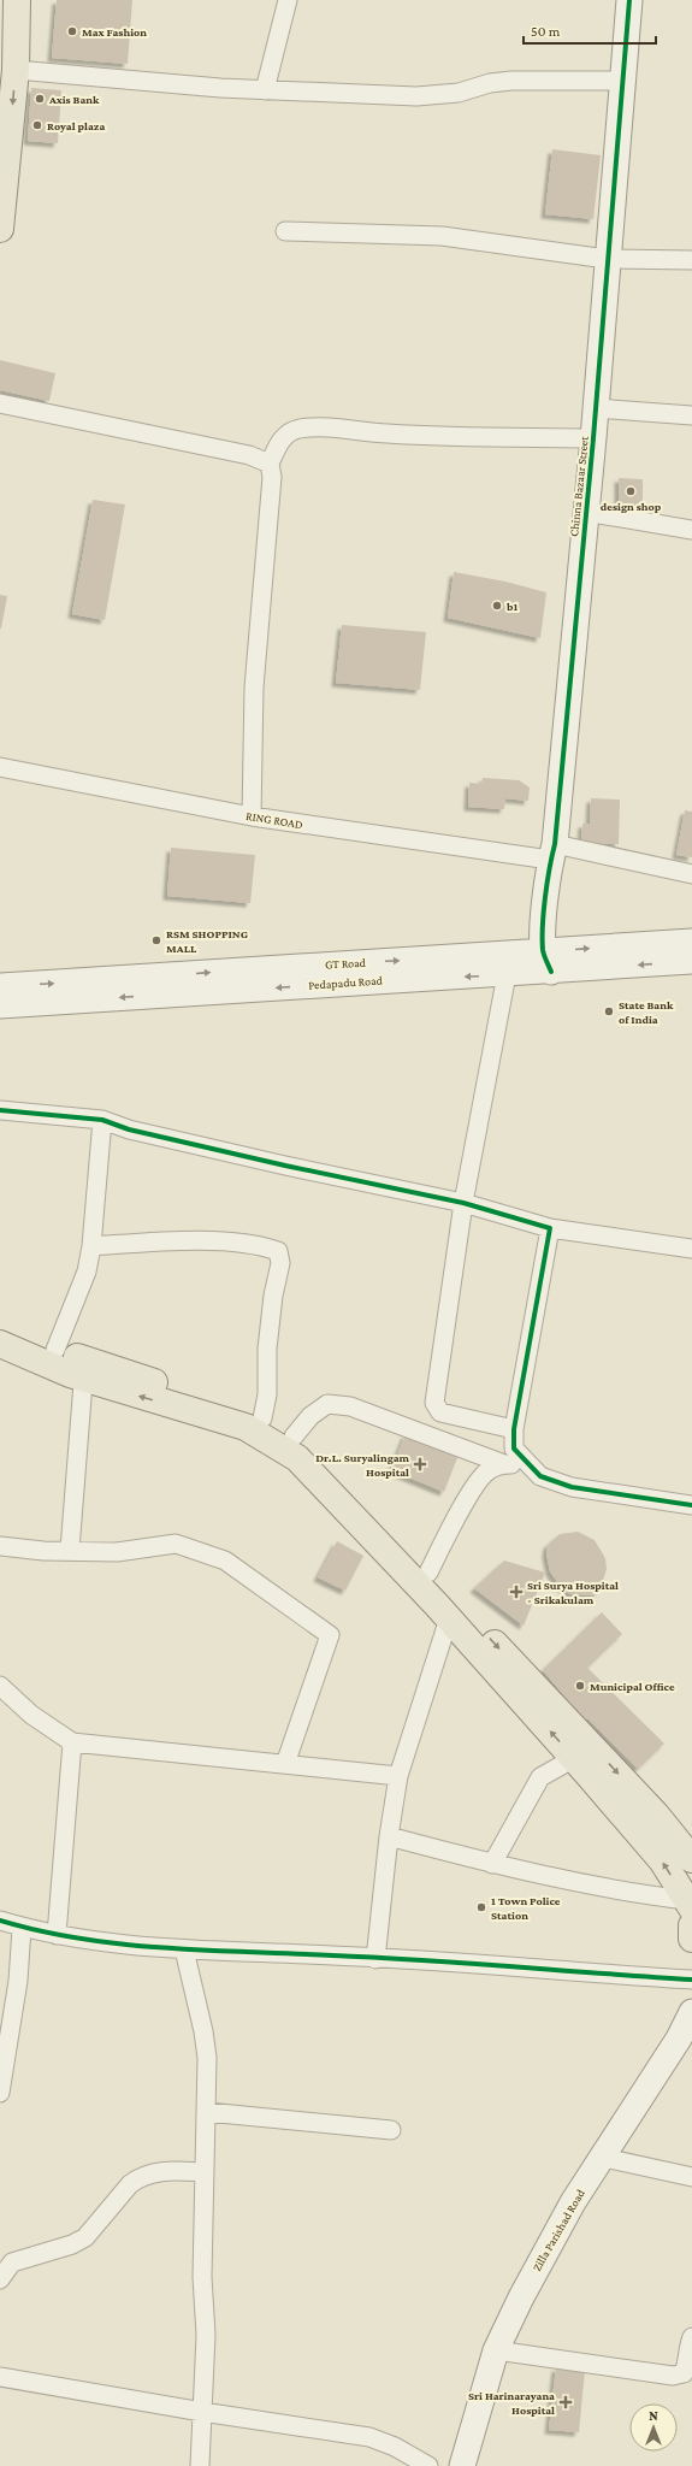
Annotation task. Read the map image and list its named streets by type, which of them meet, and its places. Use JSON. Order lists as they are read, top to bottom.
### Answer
{
  "streets": {
    "main road": [
      "Chinna Bazaar Street",
      "GT Road",
      "Pedapadu Road",
      "Zilla Parishad Road"
    ],
    "street": ["RING ROAD"]
  },
  "crossings": [
    ["Chinna Bazaar Street", "RING ROAD"],
    ["Chinna Bazaar Street", "GT Road"],
    ["Chinna Bazaar Street", "Pedapadu Road"],
    ["GT Road", "Pedapadu Road"]
  ],
  "one_way": ["GT Road", "Pedapadu Road"],
  "places": {
    "other": [
      "Max Fashion",
      "Axis Bank",
      "Royal plaza",
      "design shop",
      "b1",
      "RSM SHOPPING MALL",
      "State Bank of India",
      "Municipal Office",
      "1 Town Police Station"
    ],
    "health": ["Dr.L. Suryalingam Hospital", "Sri Surya Hospital - Srikakulam", "Sri Harinarayana Hospital"]
  },
  "scale_bar": "50 m",
  "north": "top"
}
